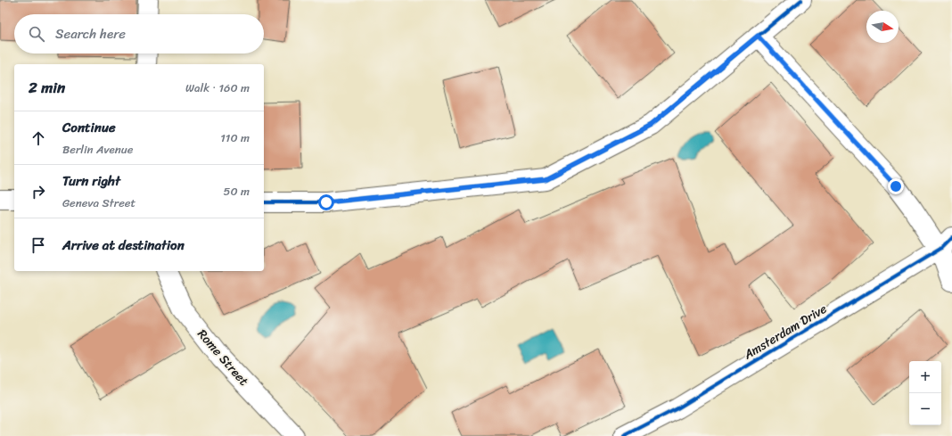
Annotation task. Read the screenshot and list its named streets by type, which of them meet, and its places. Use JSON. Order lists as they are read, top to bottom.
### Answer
{
  "streets": {
    "street": ["Amsterdam Drive", "Rome Street"]
  },
  "north": "right",
  "page": {
    "search": "Search here",
    "heading": ["2 min", "Walk · 160 m"],
    "list": [
      ["Continue", "Berlin Avenue", "110 m"],
      ["Turn right", "Geneva Street", "50 m"],
      "Arrive at destination"
    ],
    "map_buttons": ["+", "−"]
  }
}
